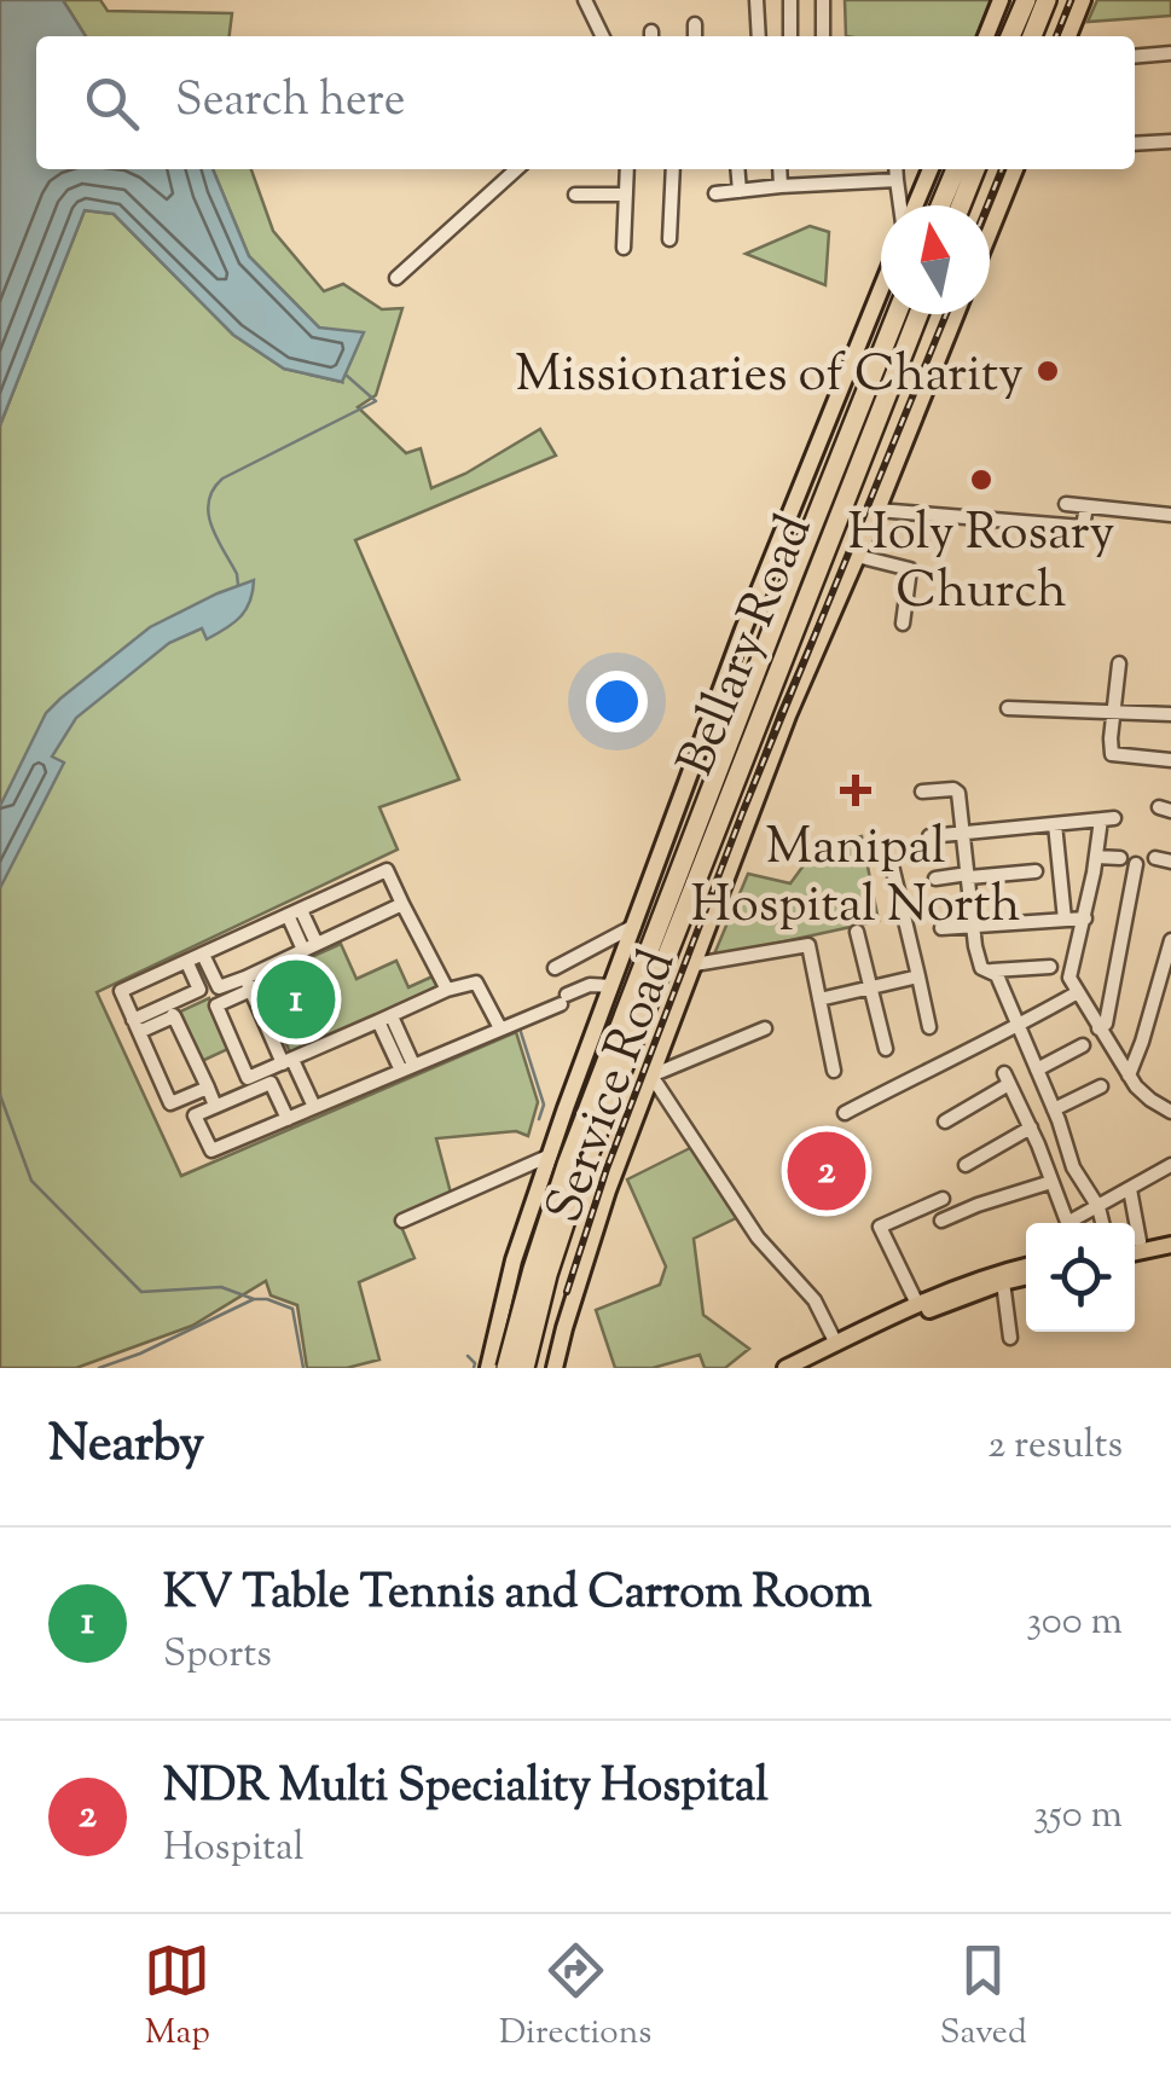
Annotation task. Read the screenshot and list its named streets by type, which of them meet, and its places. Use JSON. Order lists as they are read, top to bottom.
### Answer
{
  "streets": {
    "highway": ["Bellary Road"],
    "main road": ["Service Road"]
  },
  "places": {
    "other": ["Missionaries of Charity", "Holy Rosary Church"],
    "health": ["Manipal Hospital North"]
  },
  "north": "top",
  "page": {
    "search": "Search here",
    "pins": ["1", "2"],
    "heading": ["Nearby", "2 results"],
    "list": [
      {
        "mark": "1",
        "name": "KV Table Tennis and Carrom Room",
        "note": "Sports",
        "value": "300 m"
      },
      {
        "mark": "2",
        "name": "NDR Multi Speciality Hospital",
        "note": "Hospital",
        "value": "350 m"
      }
    ],
    "nav": ["Map", "Directions", "Saved"]
  }
}
